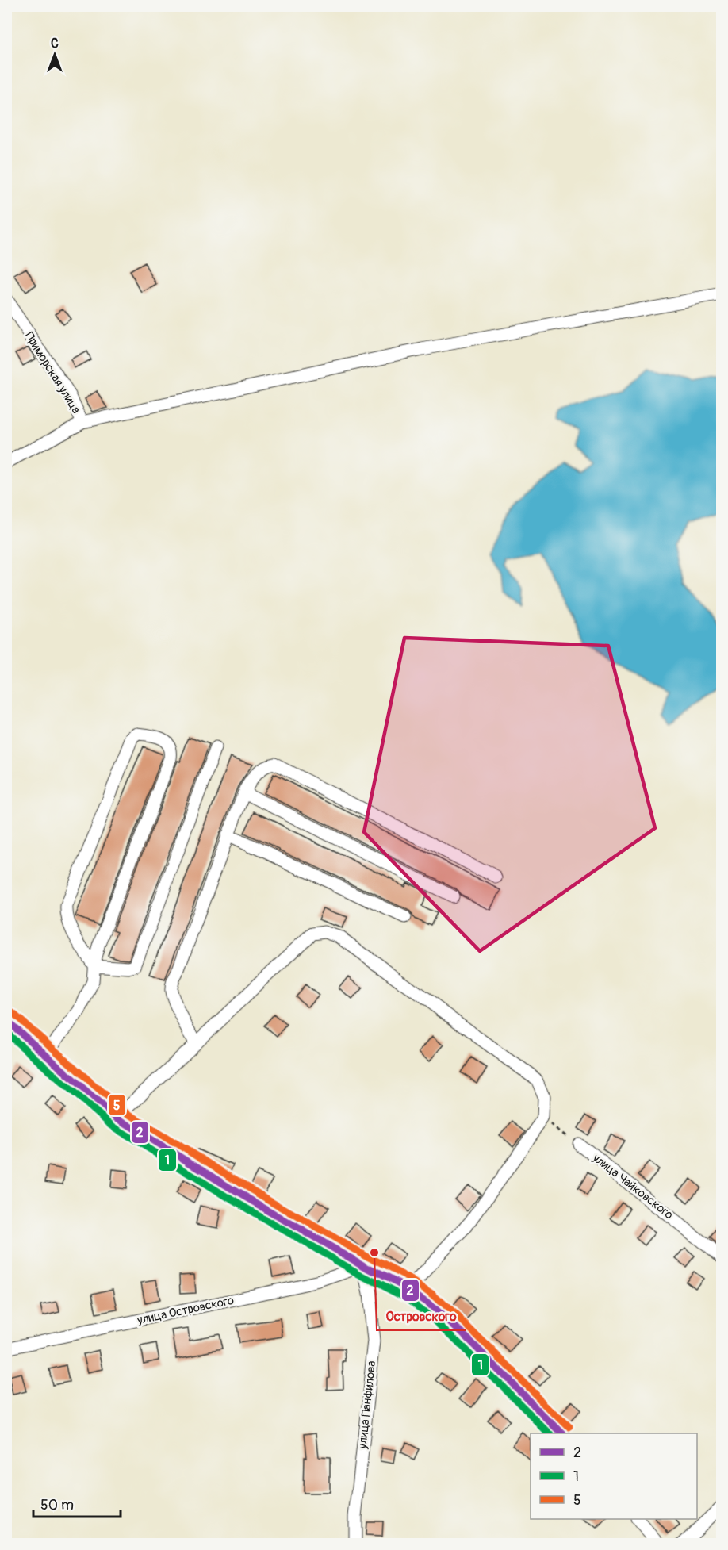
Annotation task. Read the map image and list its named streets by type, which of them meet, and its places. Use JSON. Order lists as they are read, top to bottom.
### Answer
{
  "streets": {
    "street": [
      "Приморская улица",
      "улица Чайковского",
      "улица Островского",
      "улица Панфилова"
    ]
  },
  "crossings": [
    ["улица Островского", "улица Панфилова"]
  ],
  "places": ["Островского"],
  "lines": ["transit line 5", "transit line 2", "transit line 1"],
  "legend": ["2", "1", "5"],
  "scale_bar": "50 m",
  "north": "top"
}
